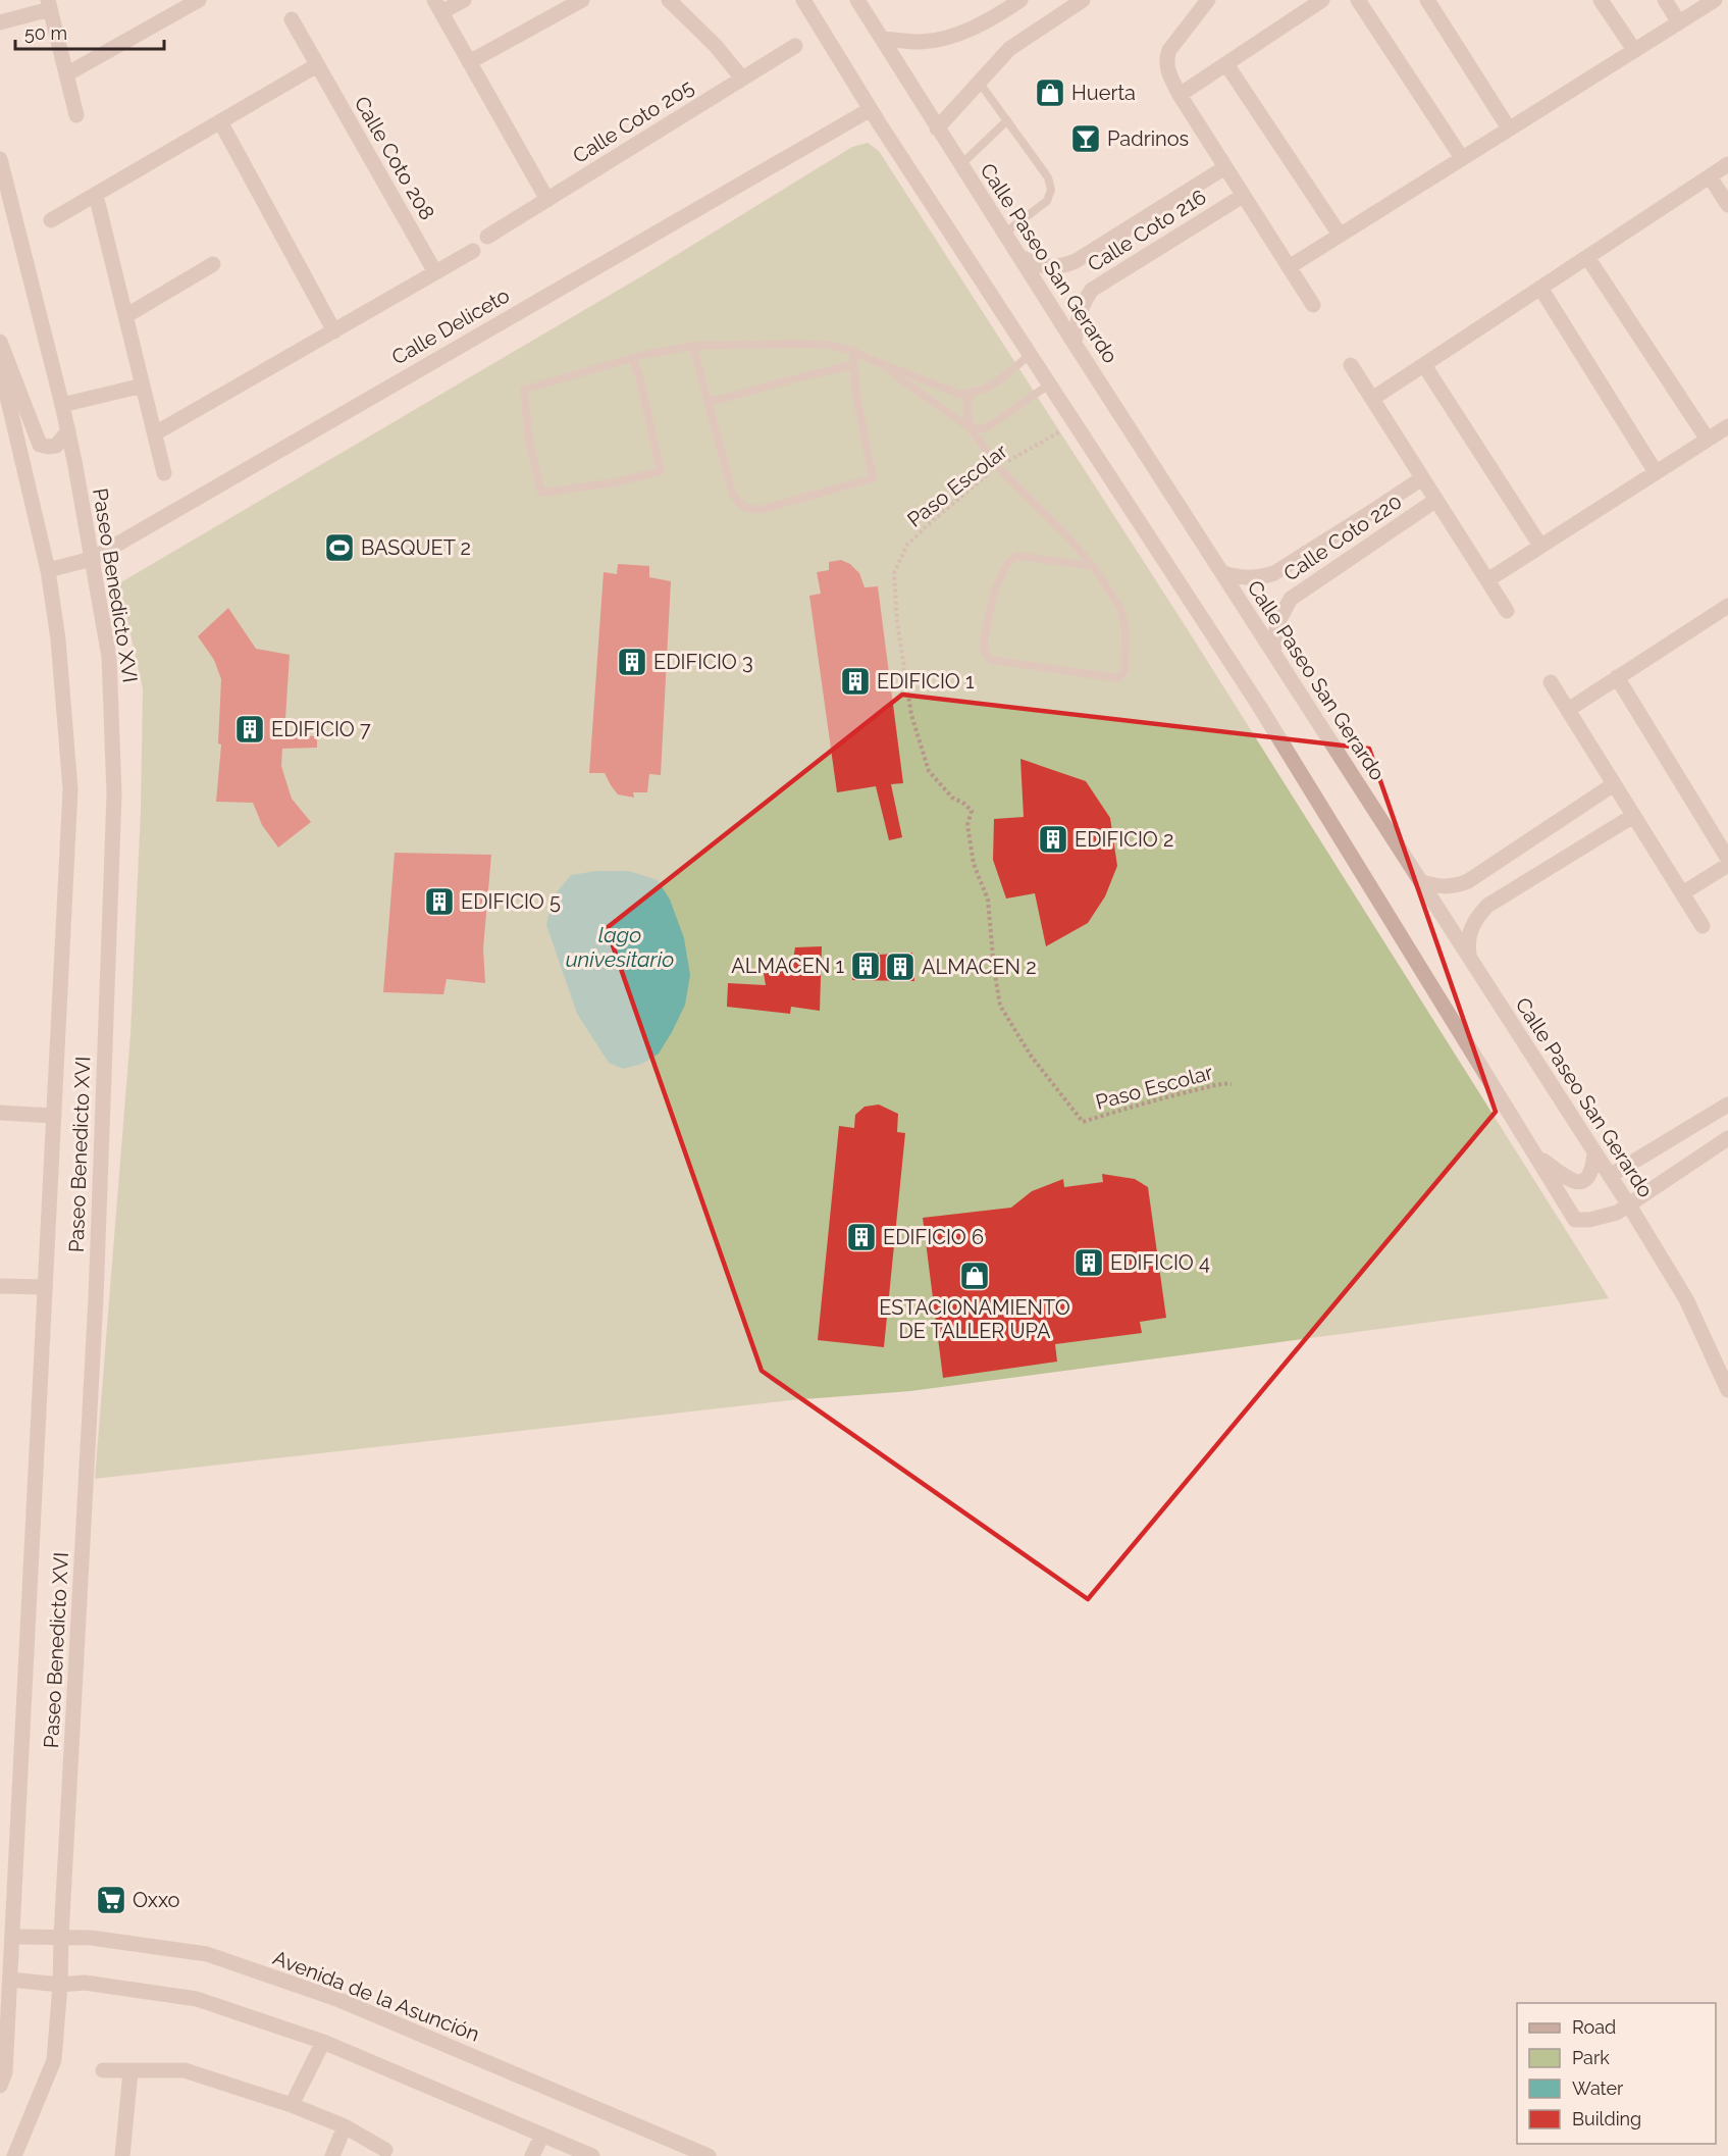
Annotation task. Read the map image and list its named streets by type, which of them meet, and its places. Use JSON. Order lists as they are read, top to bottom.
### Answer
{
  "streets": {
    "street": [
      "Calle Coto 205",
      "Calle Coto 208",
      "Calle Coto 216",
      "Calle Paseo San Gerardo",
      "Calle Deliceto",
      "Calle Coto 220",
      "Paseo Benedicto XVI",
      "Avenida de la Asunción"
    ],
    "path": ["Paso Escolar"]
  },
  "crossings": [
    ["Calle Coto 216", "Calle Paseo San Gerardo"],
    ["Calle Paseo San Gerardo", "Calle Coto 220"],
    ["Calle Deliceto", "Paseo Benedicto XVI"],
    ["Paseo Benedicto XVI", "Avenida de la Asunción"]
  ],
  "water": ["lago univesitario"],
  "places": {
    "shop": ["Huerta", "ESTACIONAMIENTO DE TALLER UPA"],
    "bar": ["Padrinos"],
    "sports": ["BASQUET 2"],
    "building": [
      "EDIFICIO 3",
      "EDIFICIO 1",
      "EDIFICIO 7",
      "EDIFICIO 2",
      "EDIFICIO 5",
      "ALMACEN 1",
      "ALMACEN 2",
      "EDIFICIO 6",
      "EDIFICIO 4"
    ],
    "supermarket": ["Oxxo"]
  },
  "legend": [
    "Road",
    "Park",
    "Water",
    "Building"
  ],
  "scale_bar": "50 m"
}
